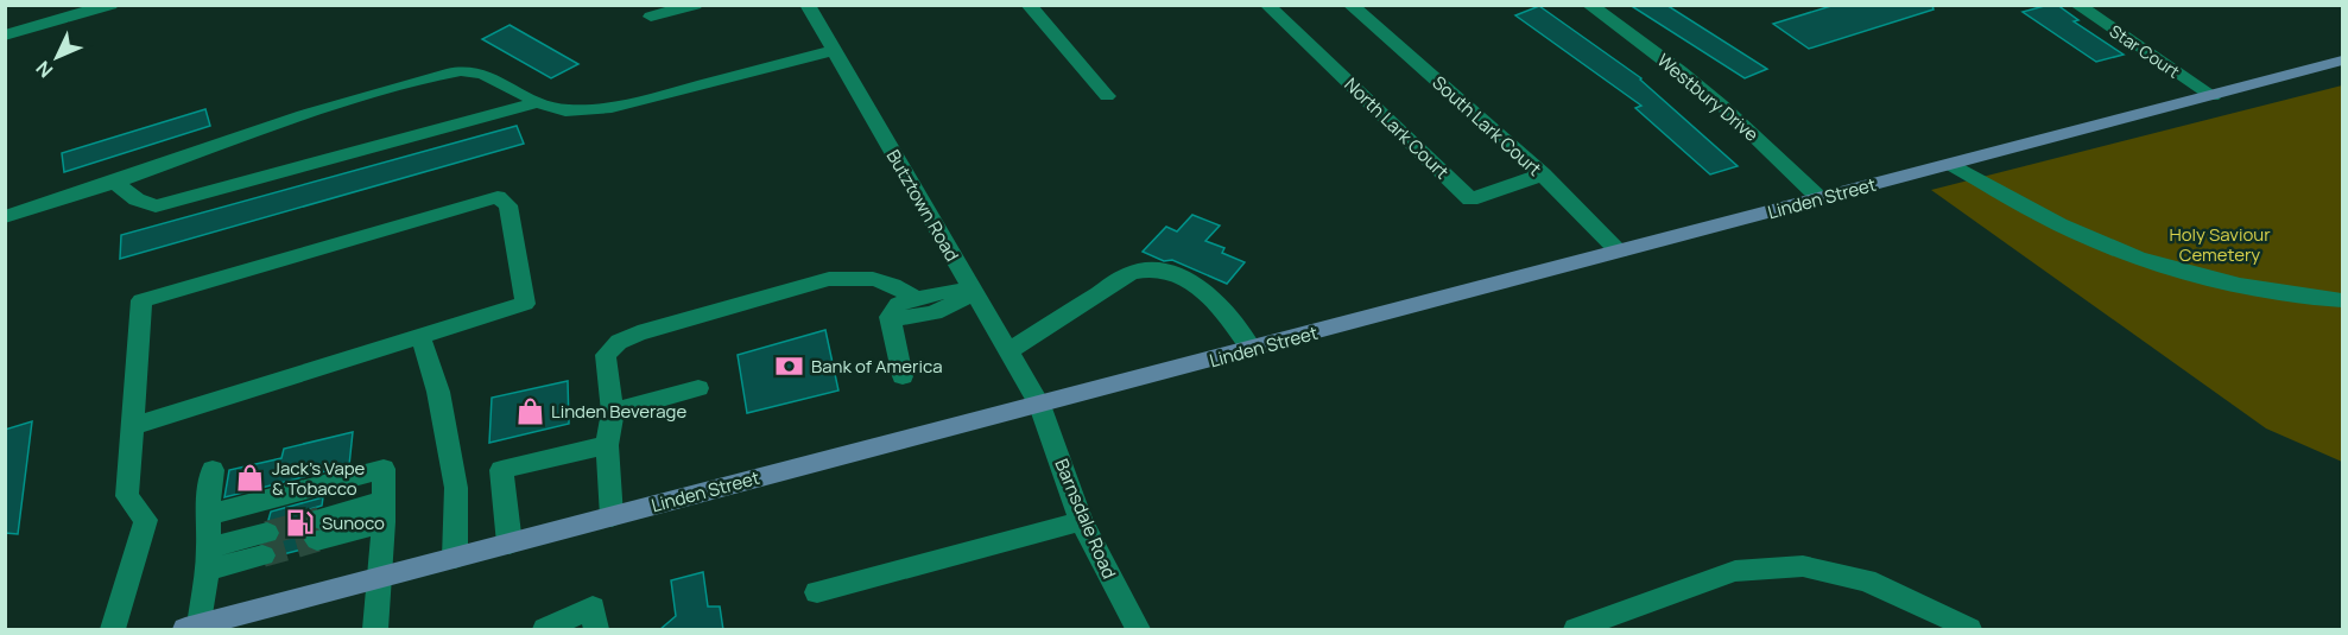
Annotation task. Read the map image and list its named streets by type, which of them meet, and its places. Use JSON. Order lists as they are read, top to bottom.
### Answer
{
  "streets": {
    "main road": ["Linden Street"],
    "street": [
      "Star Court",
      "Westbury Drive",
      "South Lark Court",
      "North Lark Court",
      "Butztown Road",
      "Barnsdale Road"
    ]
  },
  "crossings": [
    ["Star Court", "Linden Street"],
    ["Westbury Drive", "Linden Street"],
    ["South Lark Court", "North Lark Court"],
    ["South Lark Court", "Linden Street"],
    ["Linden Street", "Butztown Road"],
    ["Linden Street", "Barnsdale Road"],
    ["Butztown Road", "Barnsdale Road"]
  ],
  "parks": ["Holy Saviour Cemetery"],
  "places": {
    "bank": ["Bank of America"],
    "shop": ["Linden Beverage", "Jack's Vape & Tobacco"],
    "fuel station": ["Sunoco"]
  },
  "north": "bottom left"
}
